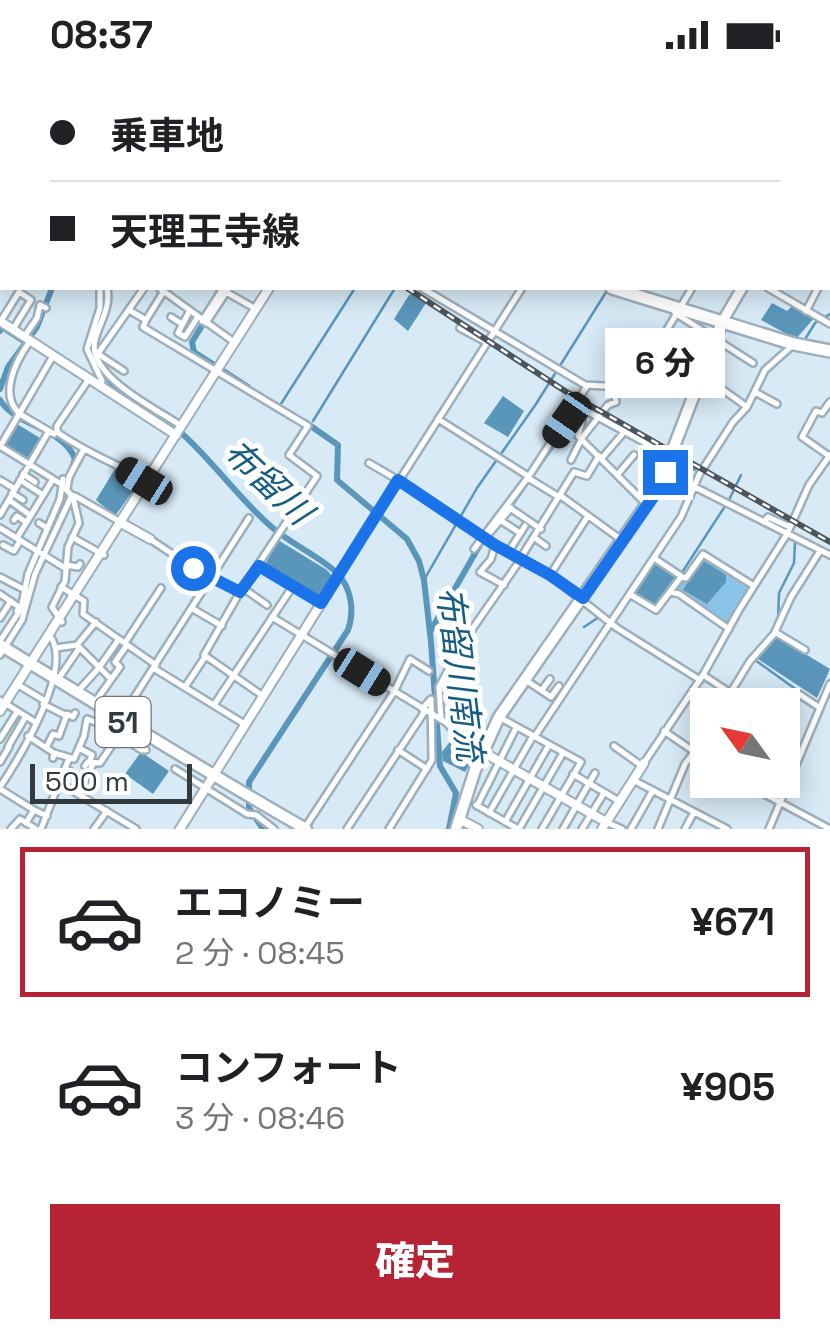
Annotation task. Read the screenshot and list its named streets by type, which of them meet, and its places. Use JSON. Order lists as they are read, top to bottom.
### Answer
{
  "streets": {
    "main road": ["51"]
  },
  "water": ["布留川", "布留川南流"],
  "scale_bar": "500 m",
  "north": "top left",
  "page": {
    "status": "08:37",
    "banner": ["乗車地", "天理王寺線"],
    "bubble": "6 分",
    "scale": "500 m",
    "list": [
      {
        "name": "エコノミー",
        "note": "2 分 · 08:45",
        "value": "¥671"
      },
      {
        "name": "コンフォート",
        "note": "3 分 · 08:46",
        "value": "¥905"
      }
    ],
    "buttons": "確定"
  }
}
